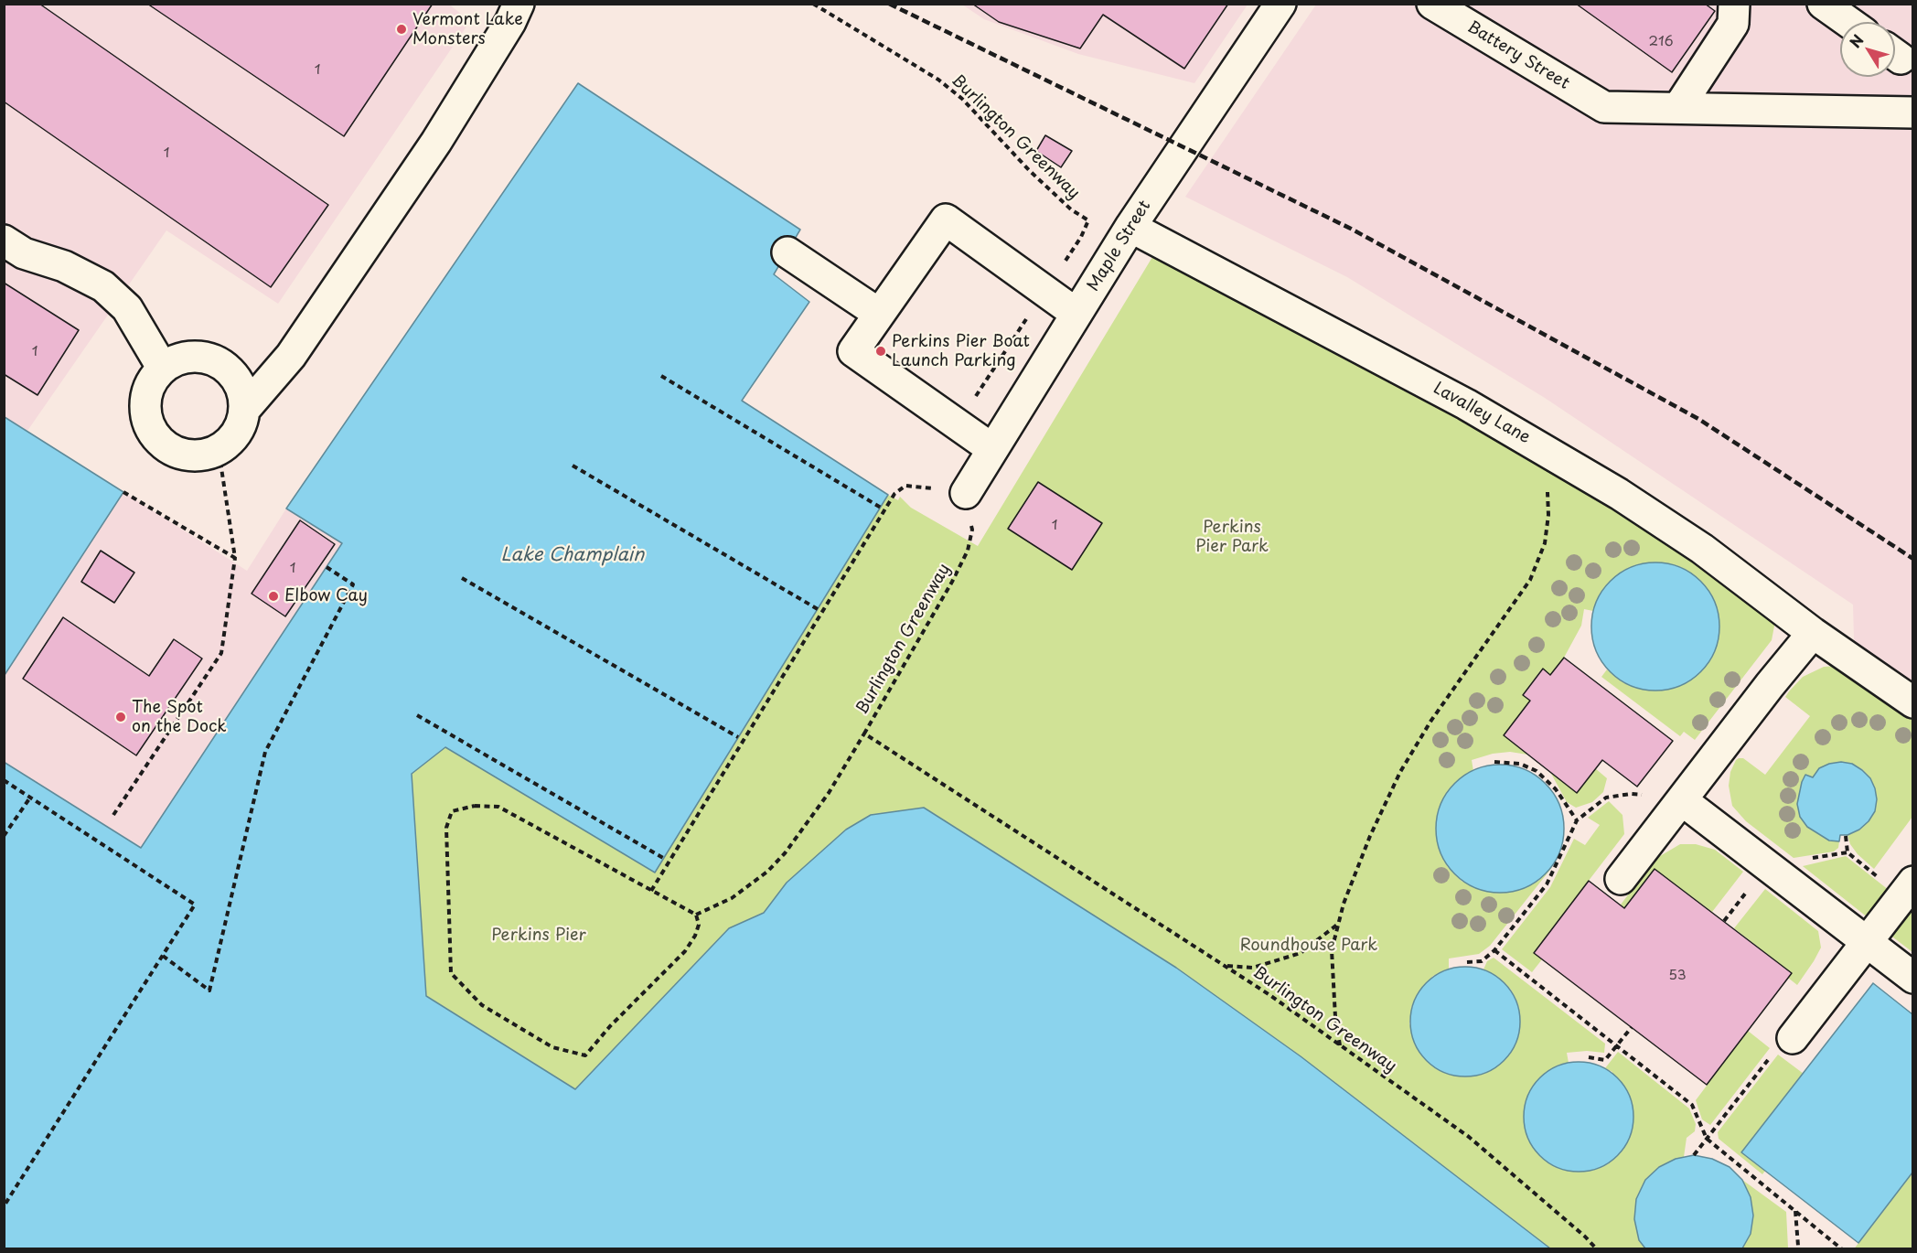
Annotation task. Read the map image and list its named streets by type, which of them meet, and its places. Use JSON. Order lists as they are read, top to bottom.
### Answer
{
  "streets": {
    "street": ["Battery Street", "Maple Street", "Lavalley Lane"],
    "path": ["Burlington Greenway"]
  },
  "crossings": [
    ["Burlington Greenway", "Maple Street"],
    ["Maple Street", "Lavalley Lane"]
  ],
  "water": ["Lake Champlain"],
  "parks": ["Perkins Pier Park", "Perkins Pier", "Roundhouse Park"],
  "places": [
    "Vermont Lake Monsters",
    "Perkins Pier Boat Launch Parking",
    "Elbow Cay",
    "The Spot on the Dock"
  ],
  "house_numbers": [
    "216",
    "1",
    "1",
    "1",
    "1",
    "1",
    "53"
  ],
  "north": "top left"
}
